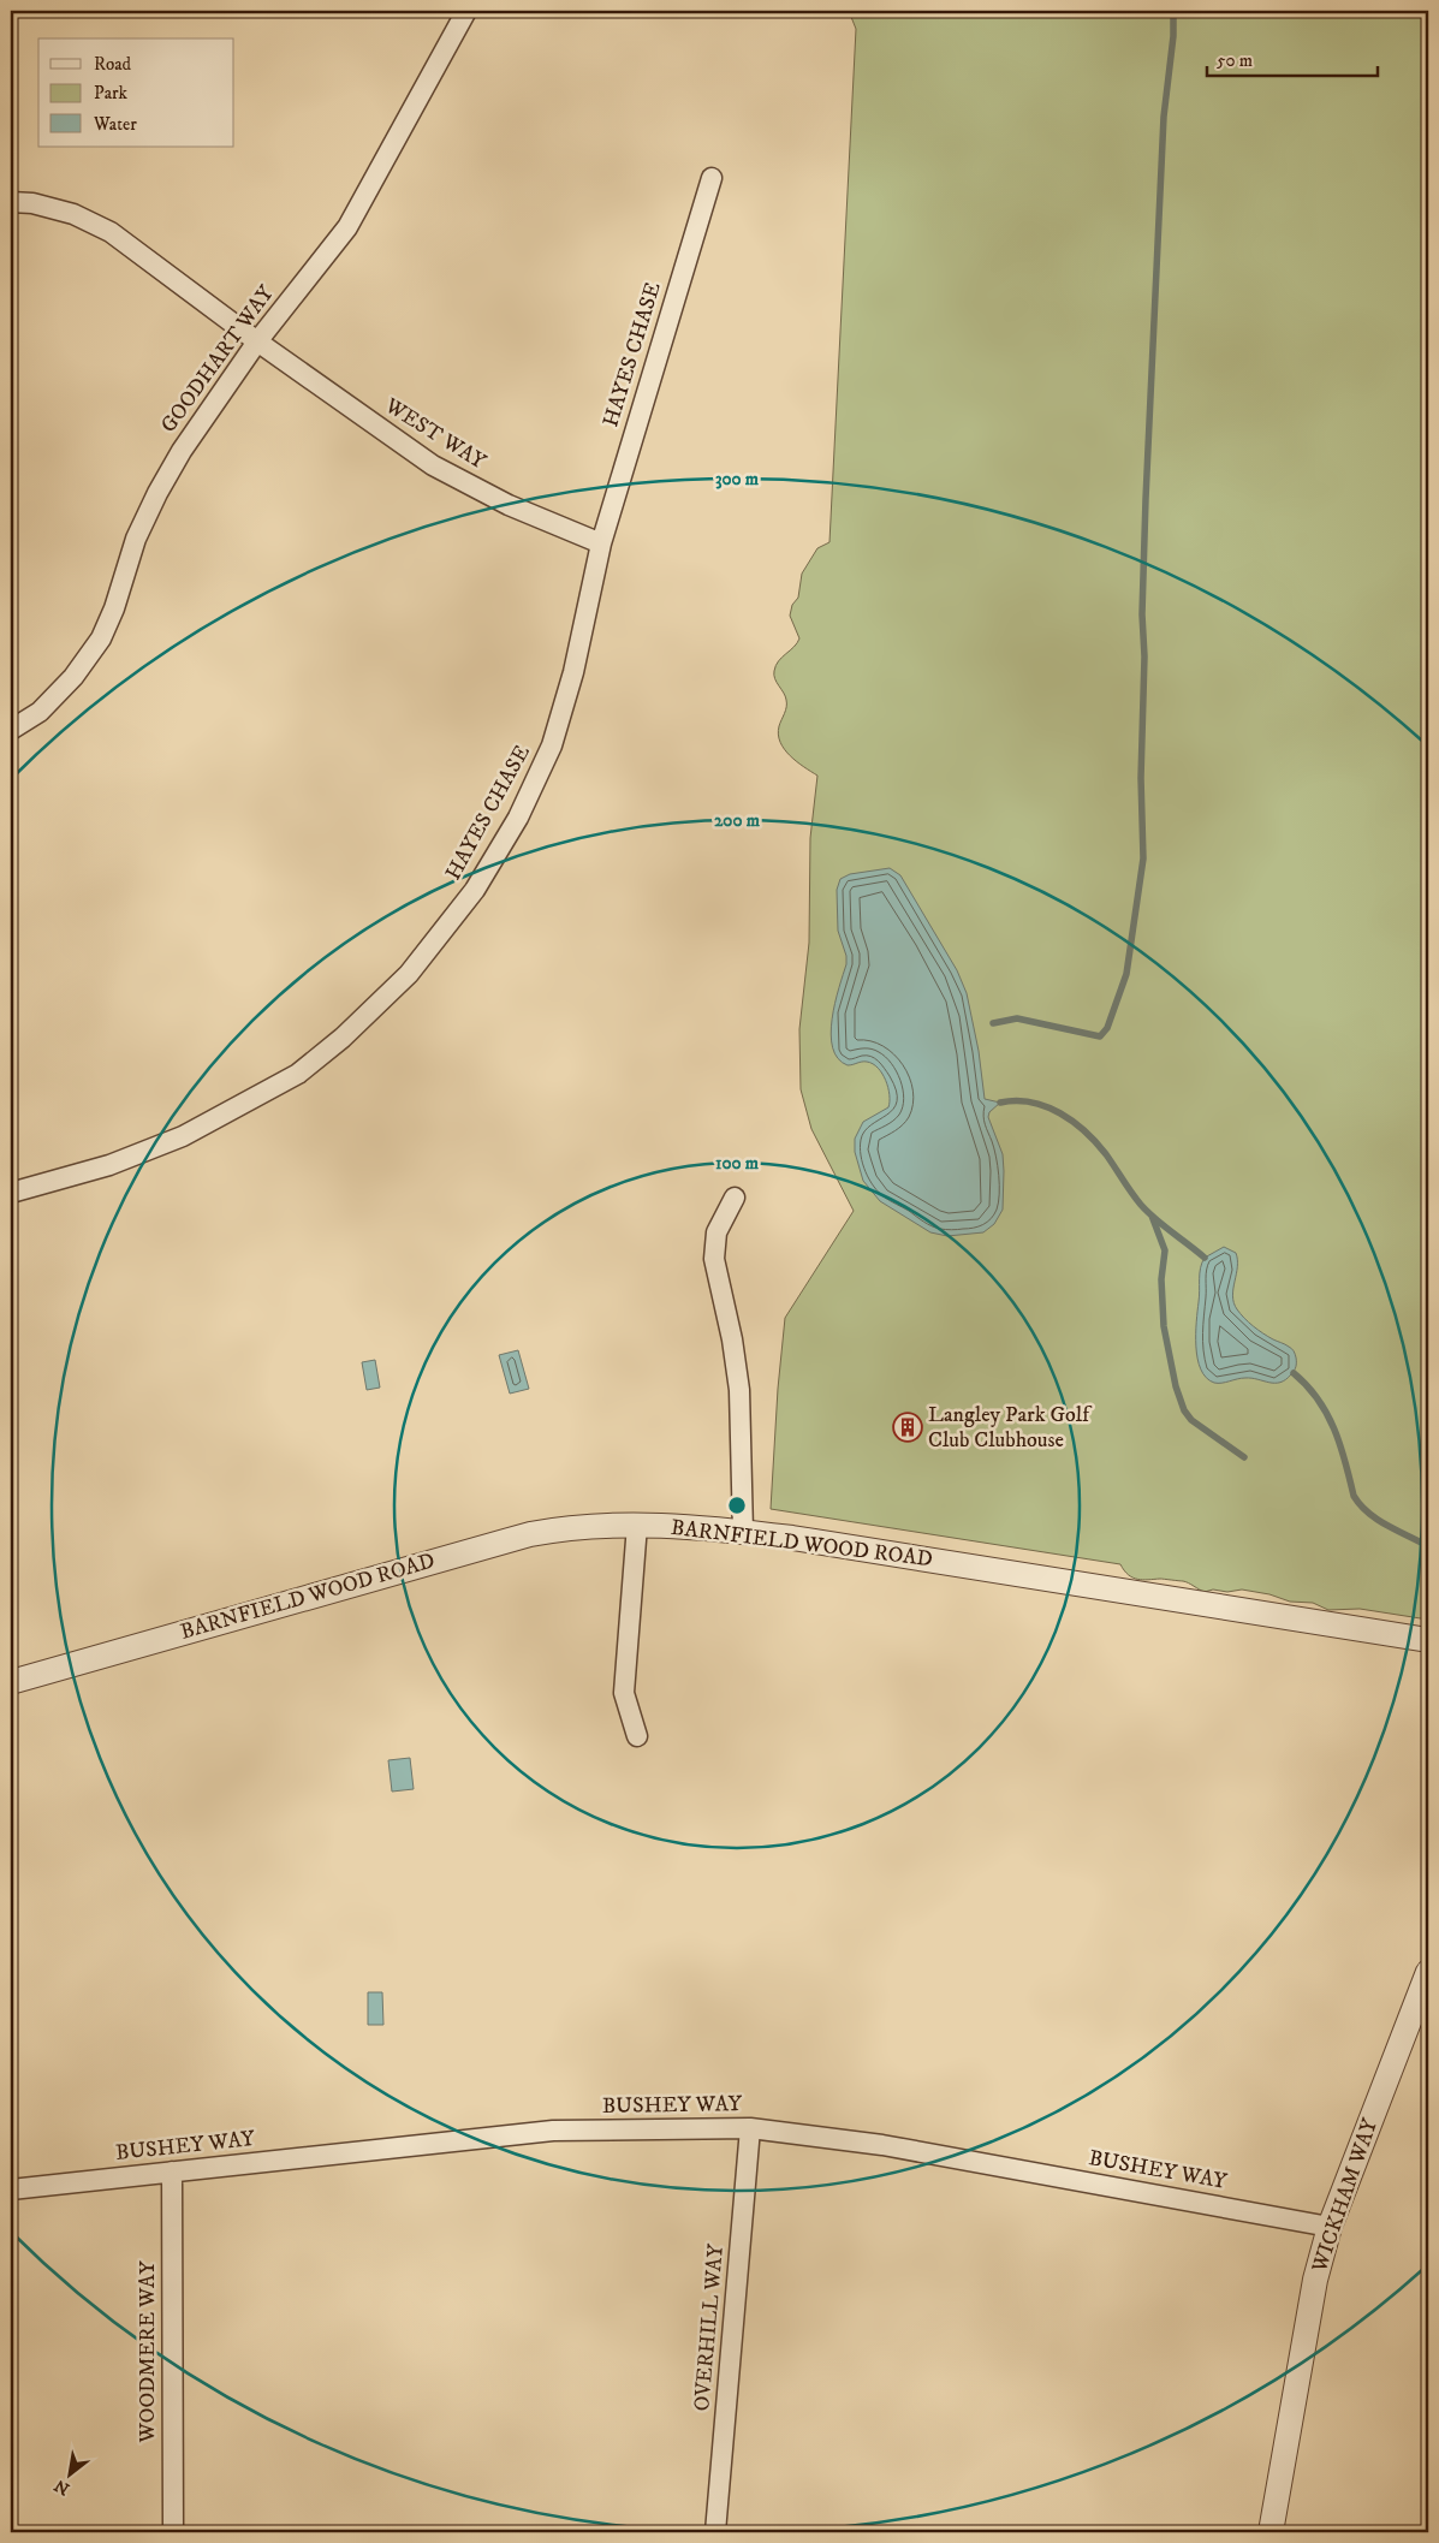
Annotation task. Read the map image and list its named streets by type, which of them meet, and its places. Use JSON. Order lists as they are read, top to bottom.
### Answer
{
  "streets": {
    "street": [
      "HAYES CHASE",
      "GOODHART WAY",
      "WEST WAY",
      "BARNFIELD WOOD ROAD",
      "BUSHEY WAY",
      "WICKHAM WAY",
      "OVERHILL WAY",
      "WOODMERE WAY"
    ]
  },
  "crossings": [
    ["HAYES CHASE", "WEST WAY"],
    ["GOODHART WAY", "WEST WAY"],
    ["BUSHEY WAY", "WICKHAM WAY"],
    ["BUSHEY WAY", "OVERHILL WAY"],
    ["BUSHEY WAY", "WOODMERE WAY"]
  ],
  "places": {
    "building": ["Langley Park Golf Club Clubhouse"]
  },
  "legend": ["Road", "Park", "Water"],
  "scale_bar": "50 m",
  "north": "bottom left",
  "rings": ["300 m", "200 m", "100 m"]
}
